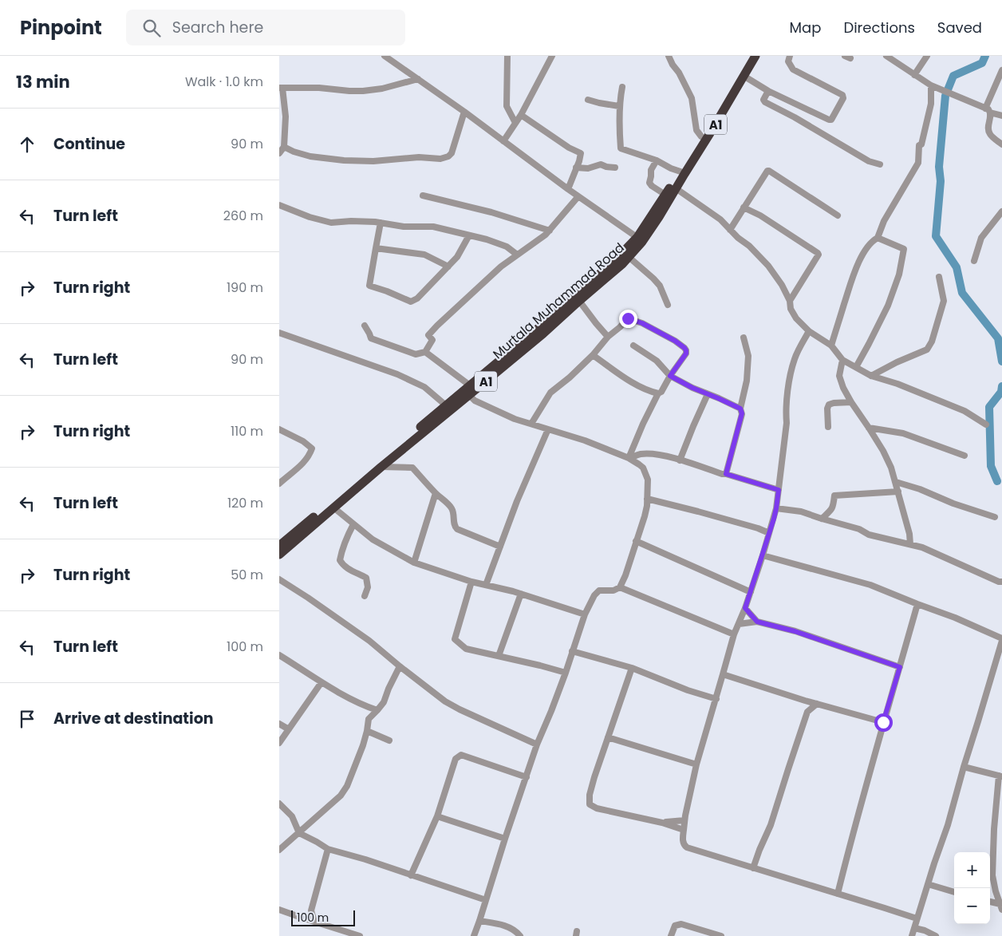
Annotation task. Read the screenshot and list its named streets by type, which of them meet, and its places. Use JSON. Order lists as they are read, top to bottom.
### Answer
{
  "streets": {
    "highway": ["A1", "Murtala Muhammad Road"]
  },
  "crossings": [
    ["A1", "Murtala Muhammad Road"]
  ],
  "scale_bar": "100 m",
  "page": {
    "header": "Pinpoint",
    "search": "Search here",
    "nav": ["Map", "Directions", "Saved"],
    "heading": ["13 min", "Walk · 1.0 km"],
    "list": [
      ["Continue", "90 m"],
      ["Turn left", "260 m"],
      ["Turn right", "190 m"],
      ["Turn left", "90 m"],
      ["Turn right", "110 m"],
      ["Turn left", "120 m"],
      ["Turn right", "50 m"],
      ["Turn left", "100 m"],
      "Arrive at destination"
    ],
    "map_buttons": ["+", "−"],
    "scale": "100 m"
  }
}
